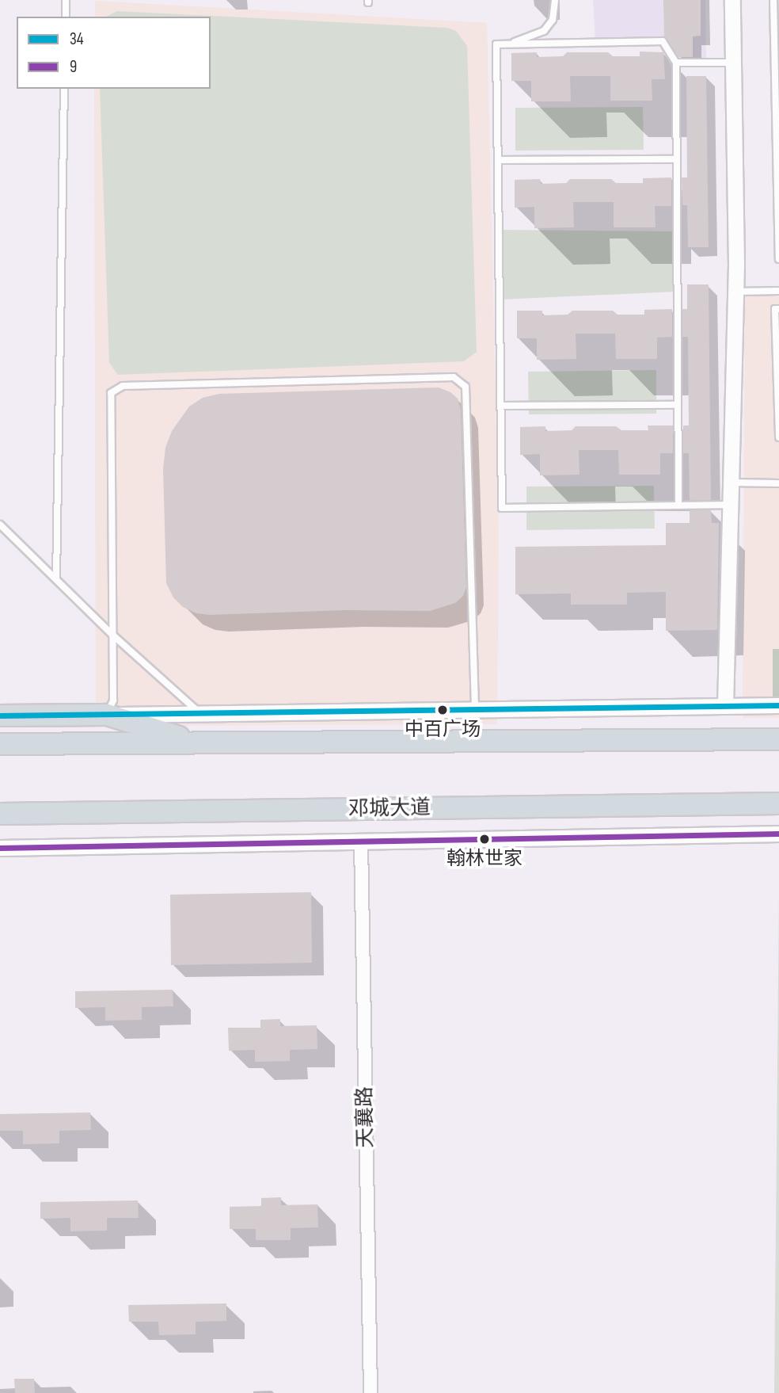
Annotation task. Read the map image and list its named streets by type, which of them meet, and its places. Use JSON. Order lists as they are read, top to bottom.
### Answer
{
  "streets": {
    "highway": ["邓城大道"],
    "street": ["天襄路"]
  },
  "places": ["中百广场", "翰林世家"],
  "lines": ["transit line 34", "transit line 9"],
  "legend": ["34", "9"]
}
